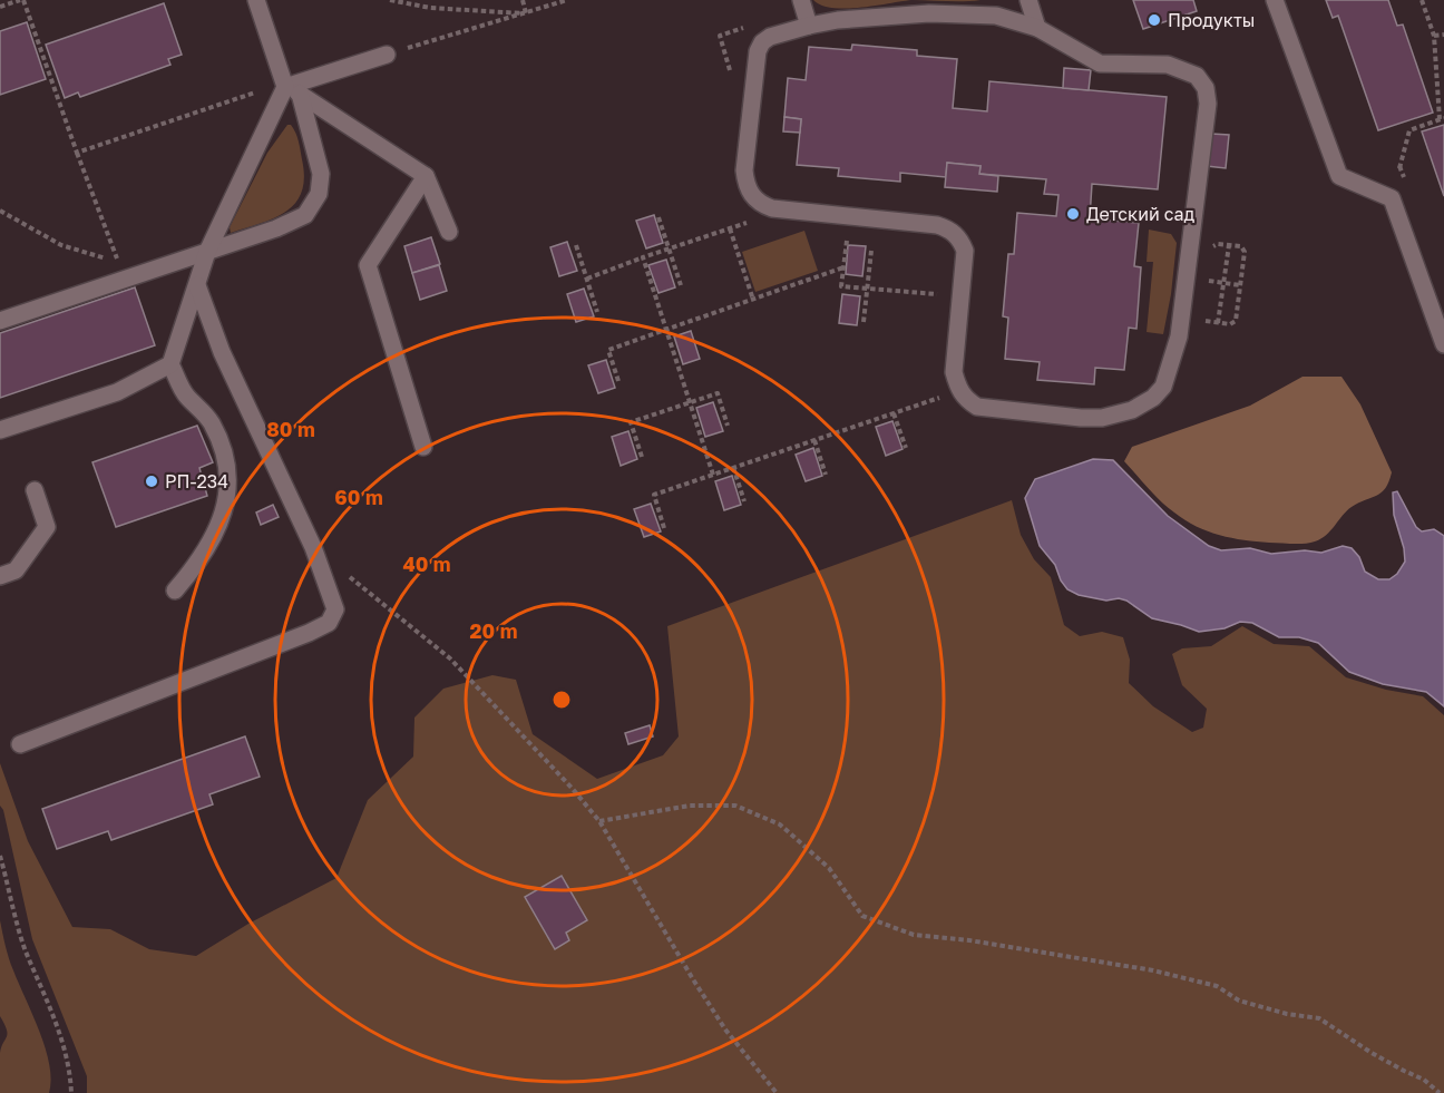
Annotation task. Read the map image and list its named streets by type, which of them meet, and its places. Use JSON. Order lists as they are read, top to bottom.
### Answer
{
  "places": ["Продукты", "Детский сад", "РП-234"],
  "rings": [
    "80 m",
    "60 m",
    "40 m",
    "20 m"
  ]
}
